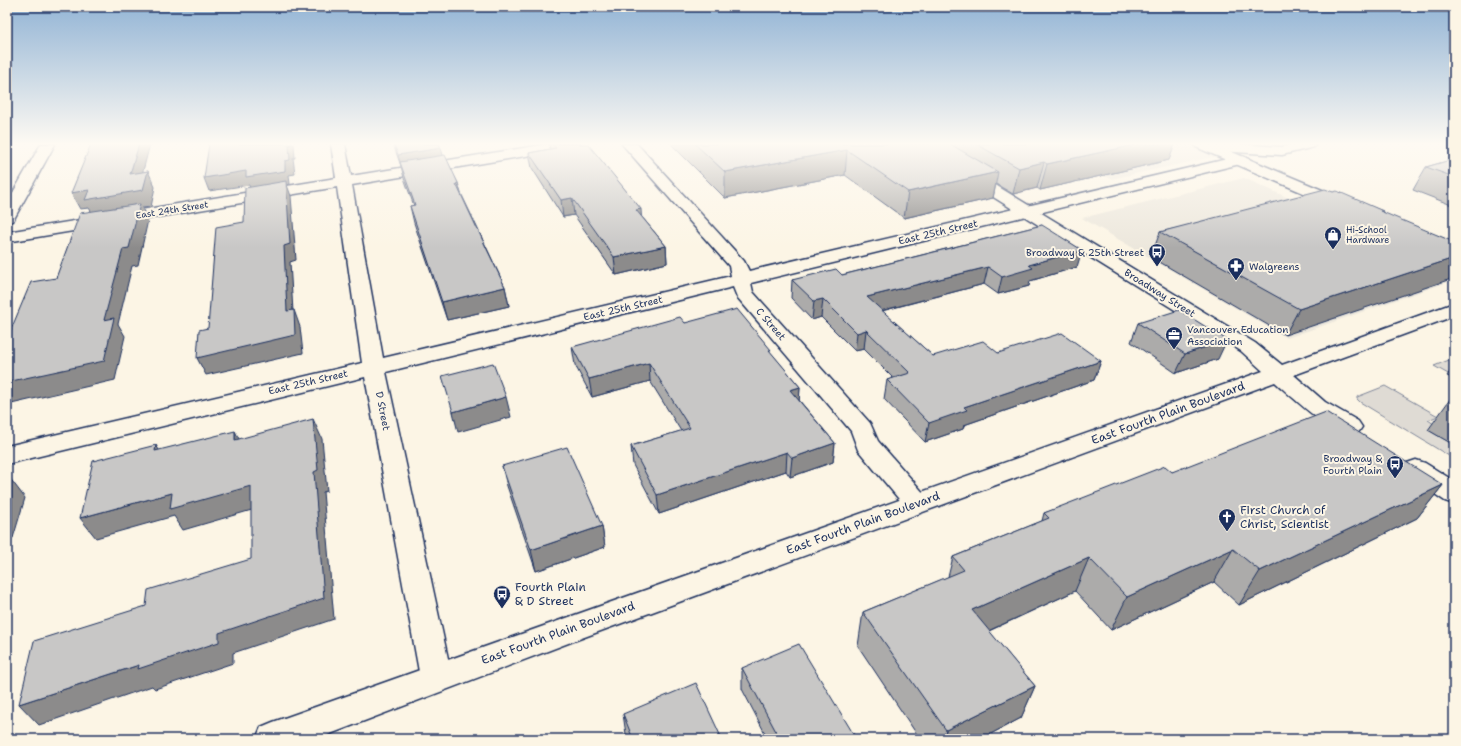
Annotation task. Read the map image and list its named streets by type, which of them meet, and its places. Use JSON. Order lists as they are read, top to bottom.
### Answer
{
  "streets": {
    "street": [
      "East 24th Street",
      "East 25th Street",
      "Broadway Street",
      "C Street",
      "D Street",
      "East Fourth Plain Boulevard"
    ]
  },
  "crossings": [
    ["East 24th Street", "D Street"],
    ["East 25th Street", "Broadway Street"],
    ["East 25th Street", "C Street"],
    ["East 25th Street", "D Street"],
    ["Broadway Street", "East Fourth Plain Boulevard"],
    ["C Street", "East Fourth Plain Boulevard"],
    ["D Street", "East Fourth Plain Boulevard"]
  ],
  "places": {
    "shop": ["Hi-School Hardware"],
    "bus stop": ["Broadway & 25th Street", "Broadway & Fourth Plain", "Fourth Plain & D Street"],
    "pharmacy": ["Walgreens"],
    "office": ["Vancouver Education Association"],
    "church": ["First Church of Christ, Scientist"]
  }
}
